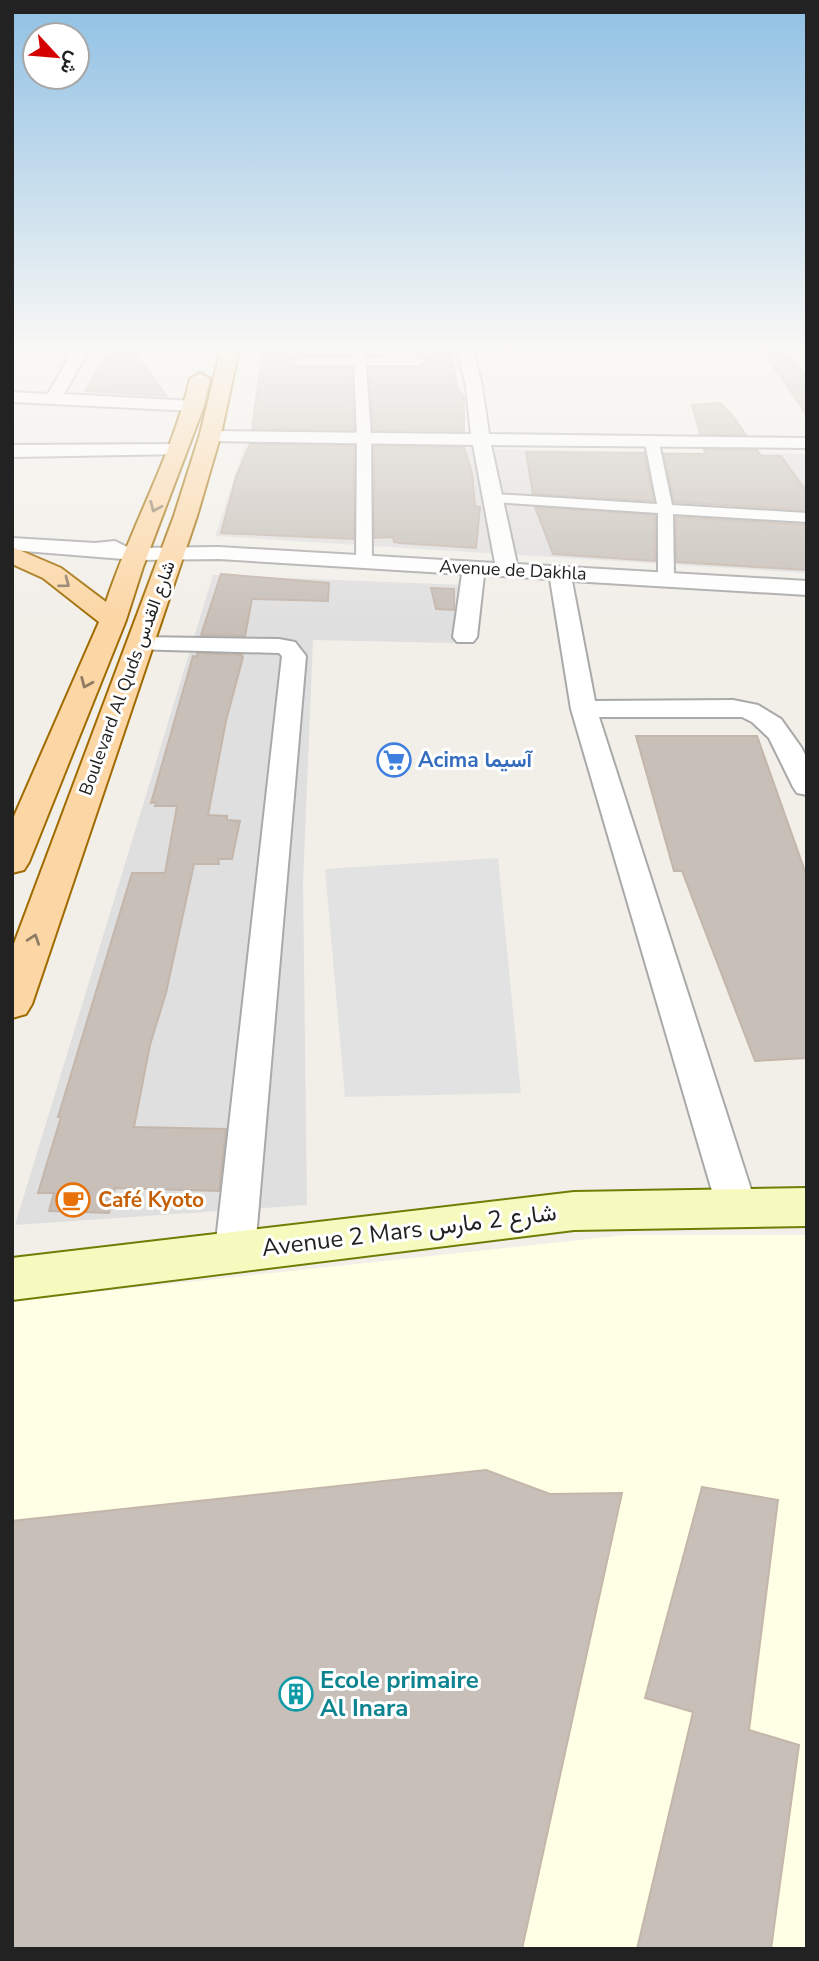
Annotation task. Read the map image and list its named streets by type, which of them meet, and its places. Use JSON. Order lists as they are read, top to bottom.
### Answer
{
  "streets": {
    "main road": ["Boulevard Al Quds شارع القدس", "Avenue 2 Mars شارع 2 مارس"],
    "street": ["Avenue de Dakhla"]
  },
  "crossings": [
    ["Avenue de Dakhla", "Boulevard Al Quds شارع القدس"]
  ],
  "places": {
    "supermarket": ["Acima آسيما"],
    "cafe": ["Café Kyoto"],
    "building": ["Ecole primaire Al Inara"]
  },
  "north": "bottom right"
}
